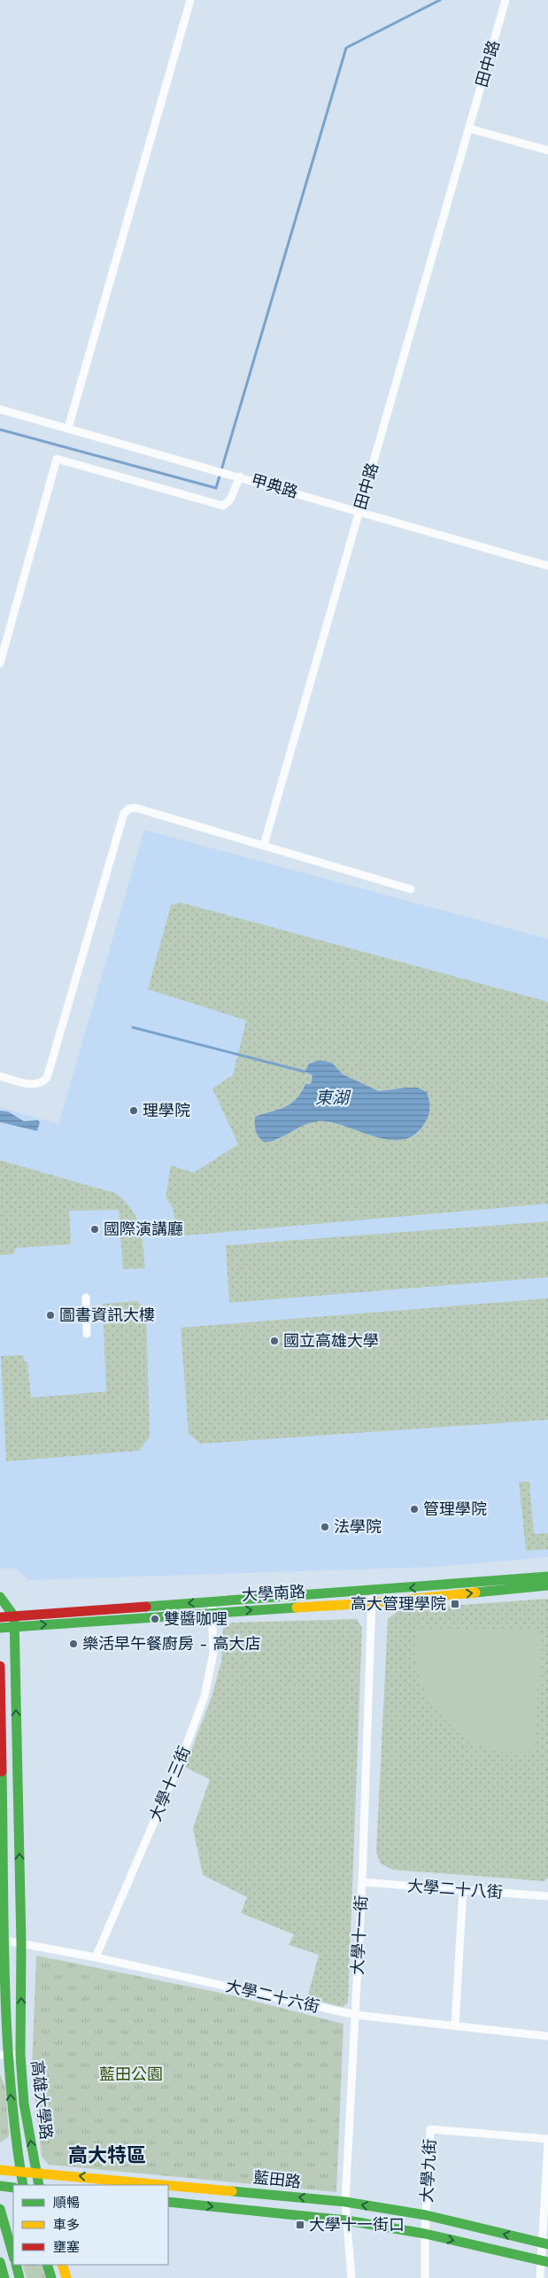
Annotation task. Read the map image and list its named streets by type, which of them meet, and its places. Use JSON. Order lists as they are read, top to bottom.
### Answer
{
  "streets": {
    "street": [
      "田中路",
      "甲典路",
      "大學南路",
      "大學十三街",
      "大學二十八街",
      "大學十一街",
      "大學二十六街",
      "高雄大學路",
      "大學九街",
      "藍田路"
    ]
  },
  "crossings": [
    ["田中路", "甲典路"],
    ["大學南路", "大學十三街"],
    ["大學南路", "大學十一街"],
    ["大學南路", "高雄大學路"],
    ["大學十三街", "大學二十六街"],
    ["大學二十八街", "大學十一街"],
    ["大學十一街", "大學二十六街"],
    ["大學十一街", "藍田路"],
    ["大學二十六街", "高雄大學路"],
    ["高雄大學路", "藍田路"],
    ["大學九街", "藍田路"]
  ],
  "districts": ["高大特區"],
  "water": ["東湖"],
  "parks": ["藍田公園"],
  "places": {
    "other": [
      "理學院",
      "國際演講廳",
      "圖書資訊大樓",
      "國立高雄大學",
      "管理學院",
      "法學院",
      "雙醬咖哩",
      "樂活早午餐廚房 - 高大店"
    ],
    "transit": ["高大管理學院", "大學十一街口"]
  },
  "legend": ["順暢", "車多", "壅塞"]
}
